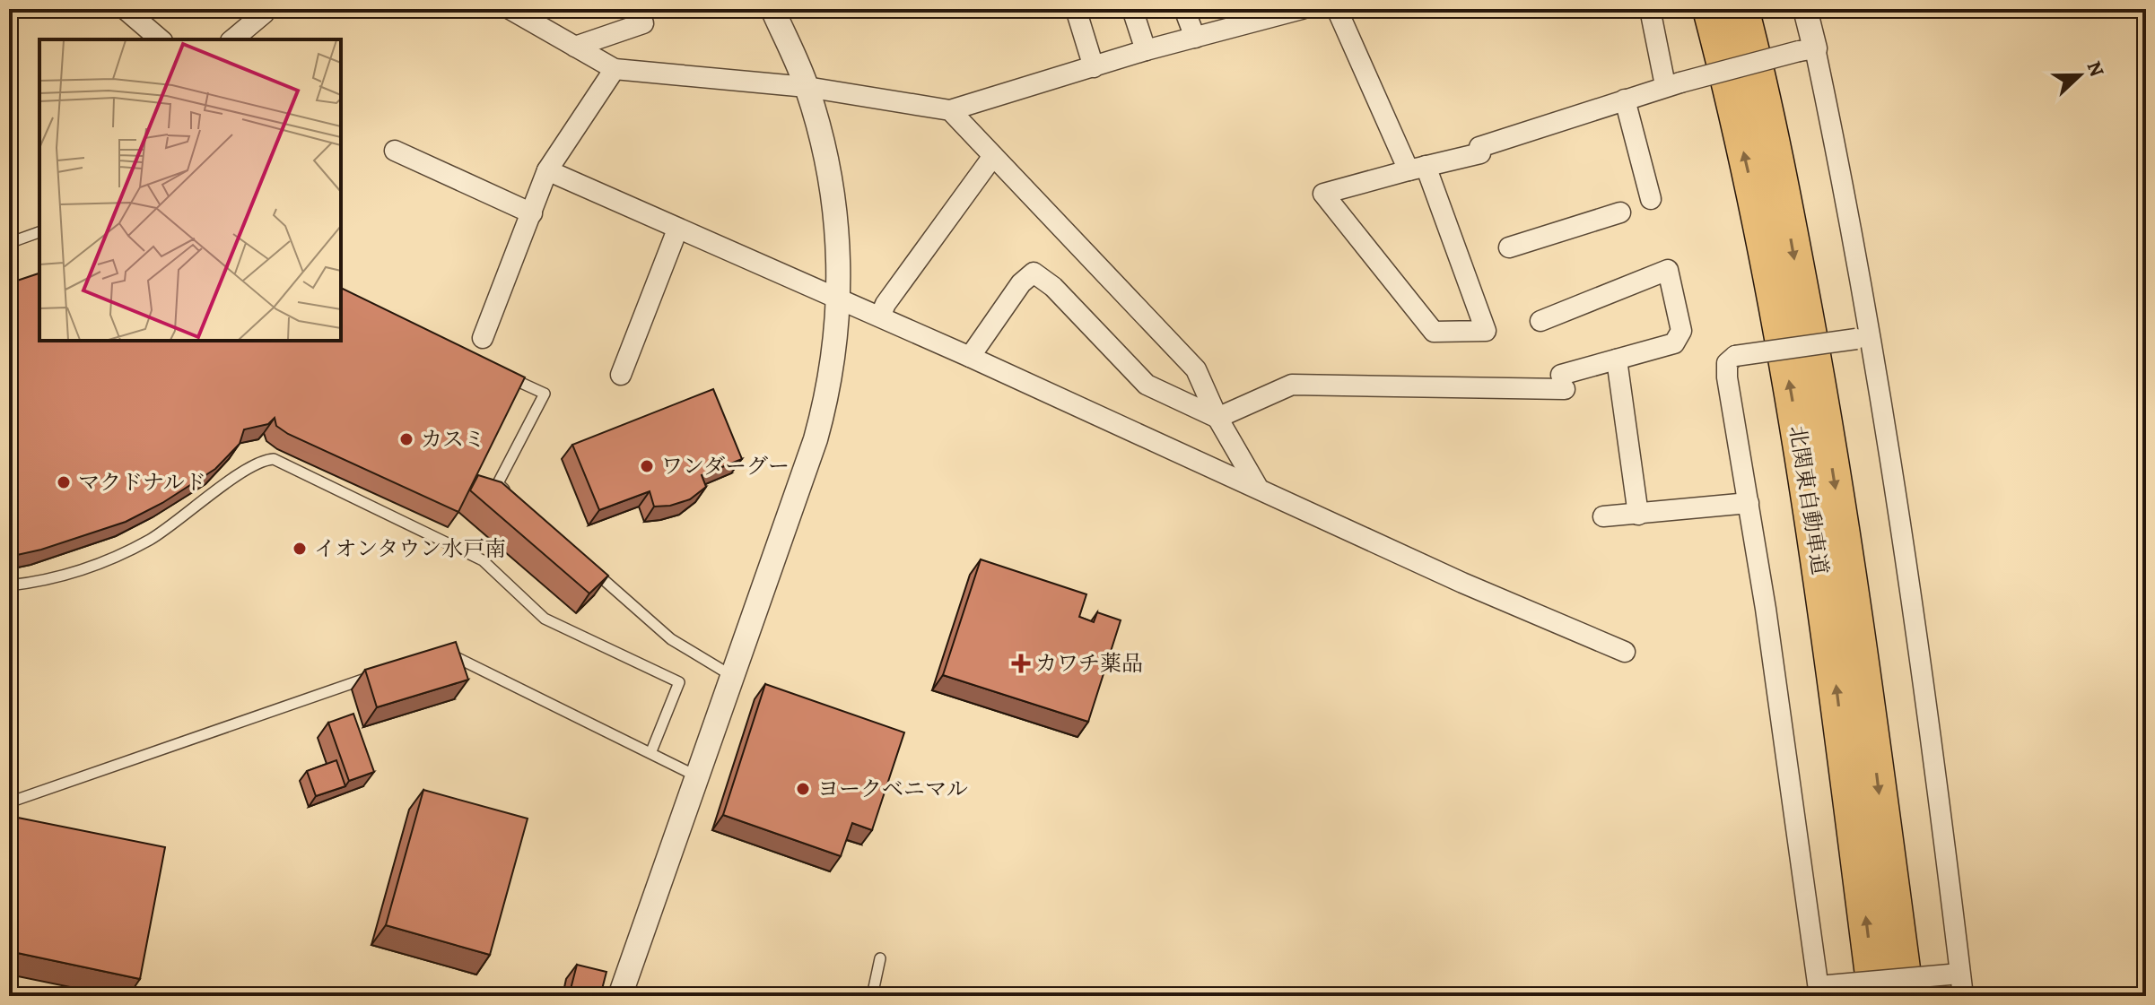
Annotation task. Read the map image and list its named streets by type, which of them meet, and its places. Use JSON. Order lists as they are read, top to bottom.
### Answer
{
  "streets": {
    "highway": ["北関東自動車道"]
  },
  "places": {
    "other": [
      "カスミ",
      "ワンダーグー",
      "マクドナルド",
      "イオンタウン水戸南",
      "ヨークベニマル"
    ],
    "health": ["カワチ薬品"]
  },
  "north": "right"
}
